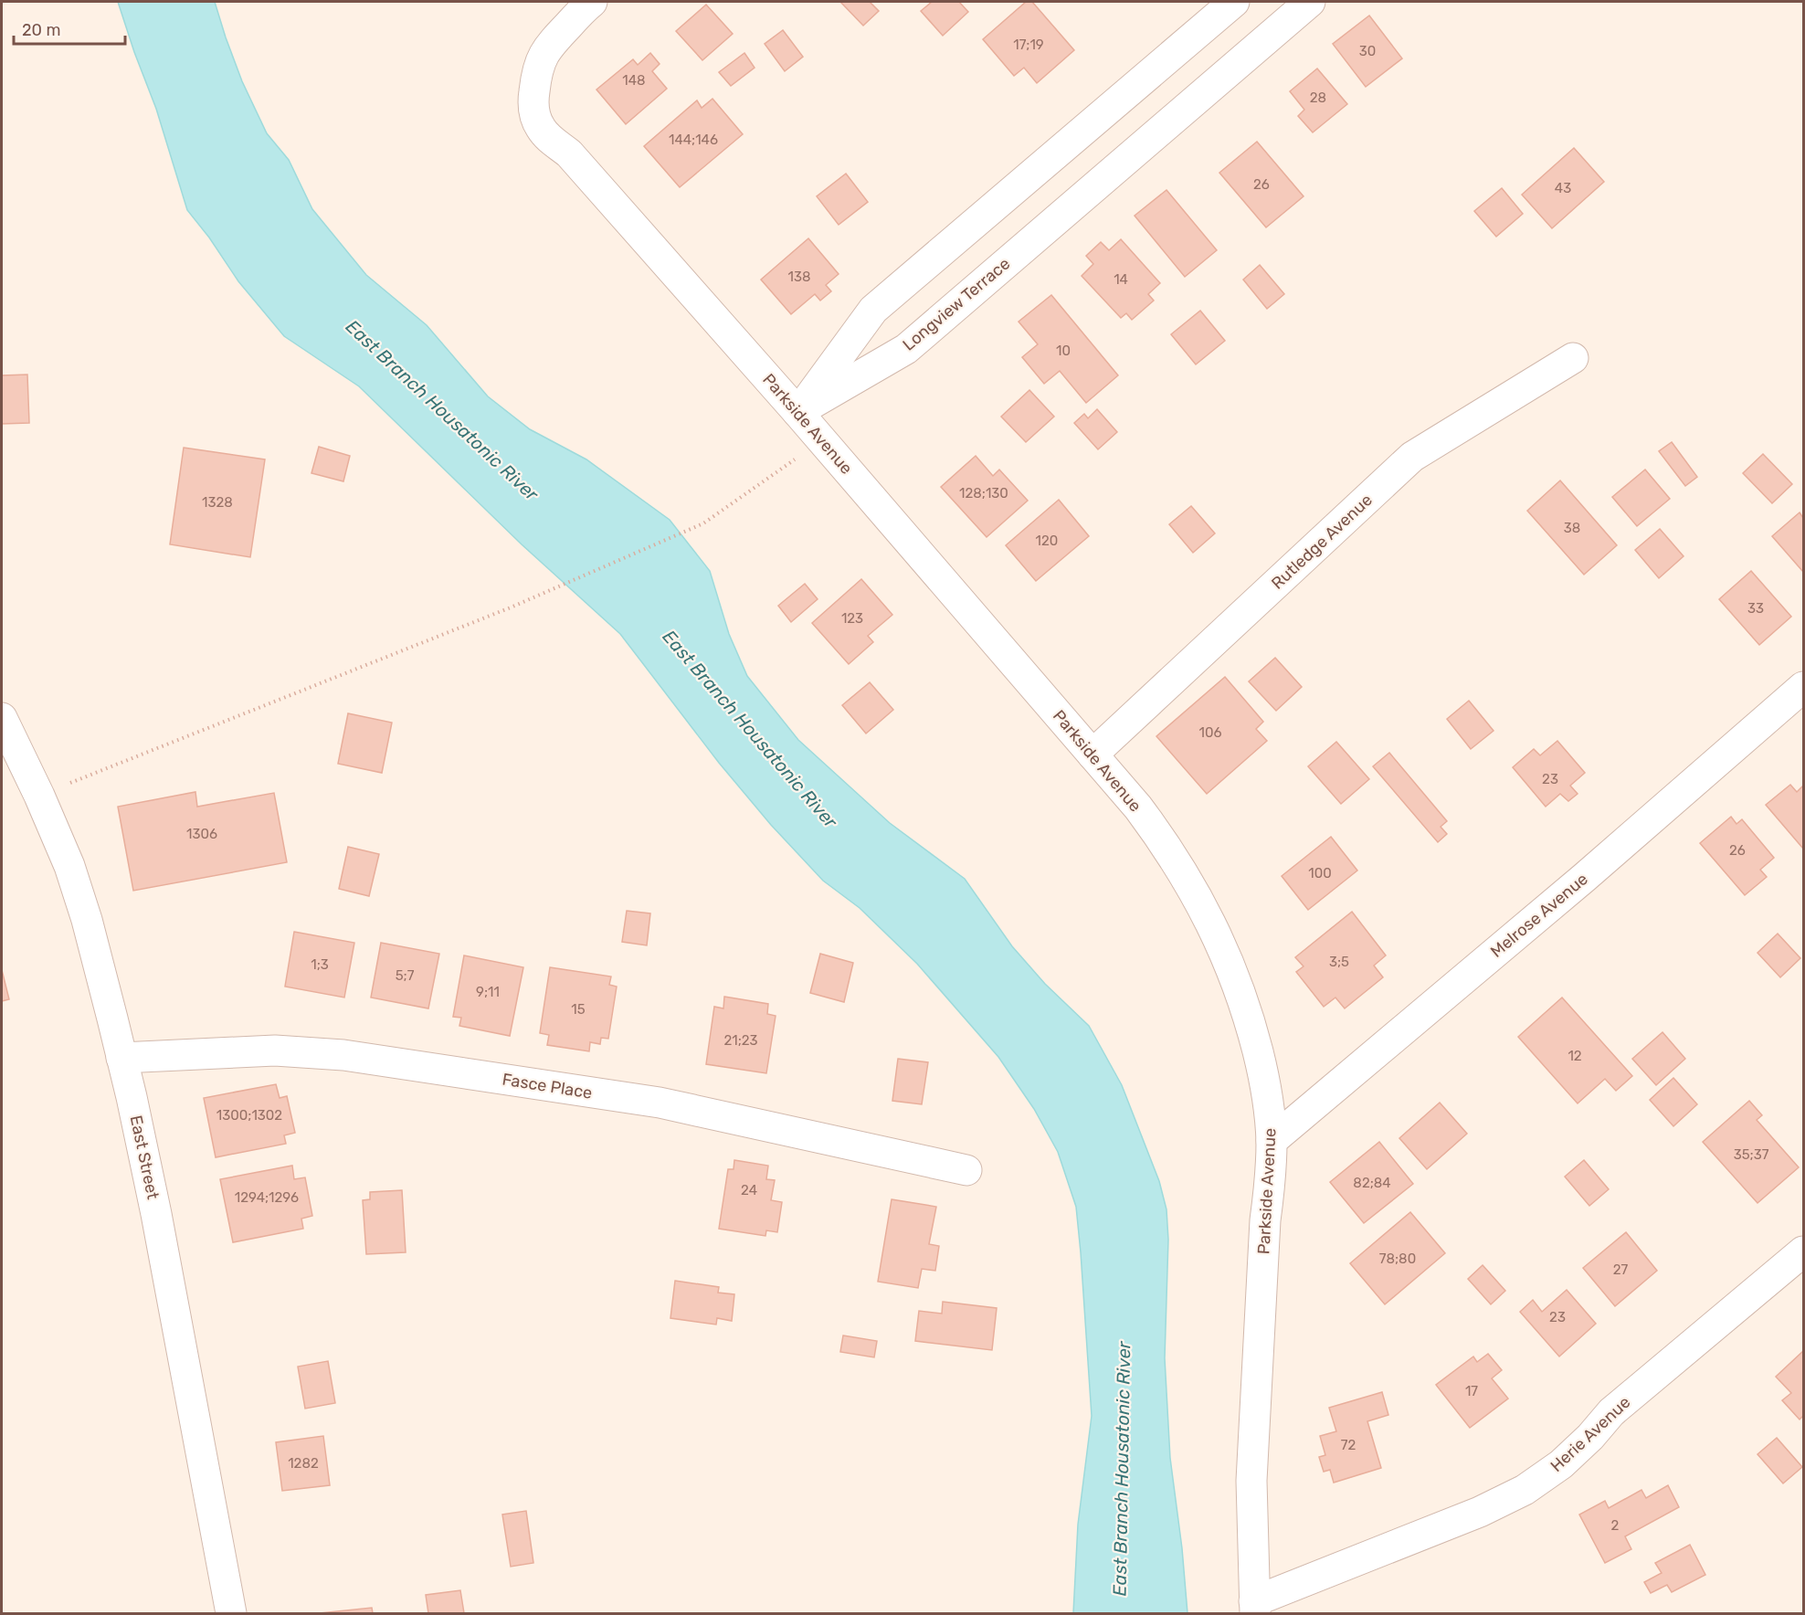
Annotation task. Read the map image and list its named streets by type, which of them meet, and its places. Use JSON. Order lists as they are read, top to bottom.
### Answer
{
  "streets": {
    "street": [
      "Longview Terrace",
      "Parkside Avenue",
      "Rutledge Avenue",
      "Melrose Avenue",
      "Fasce Place",
      "East Street",
      "Herie Avenue"
    ]
  },
  "crossings": [
    ["Longview Terrace", "Parkside Avenue"],
    ["Parkside Avenue", "Rutledge Avenue"],
    ["Parkside Avenue", "Melrose Avenue"],
    ["Parkside Avenue", "Herie Avenue"],
    ["Fasce Place", "East Street"]
  ],
  "water": ["East Branch Housatonic River"],
  "house_numbers": [
    "17;19",
    "30",
    "148",
    "28",
    "144;146",
    "26",
    "43",
    "138",
    "14",
    "10",
    "128;130",
    "1328",
    "38",
    "120",
    "33",
    "123",
    "106",
    "23",
    "1306",
    "26",
    "100",
    "3;5",
    "1;3",
    "5;7",
    "9;11",
    "15",
    "21;23",
    "12",
    "1300;1302",
    "35;37",
    "82;84",
    "24",
    "1294;1296",
    "78;80",
    "27",
    "23",
    "17",
    "72",
    "1282",
    "2"
  ],
  "scale_bar": "20 m"
}
